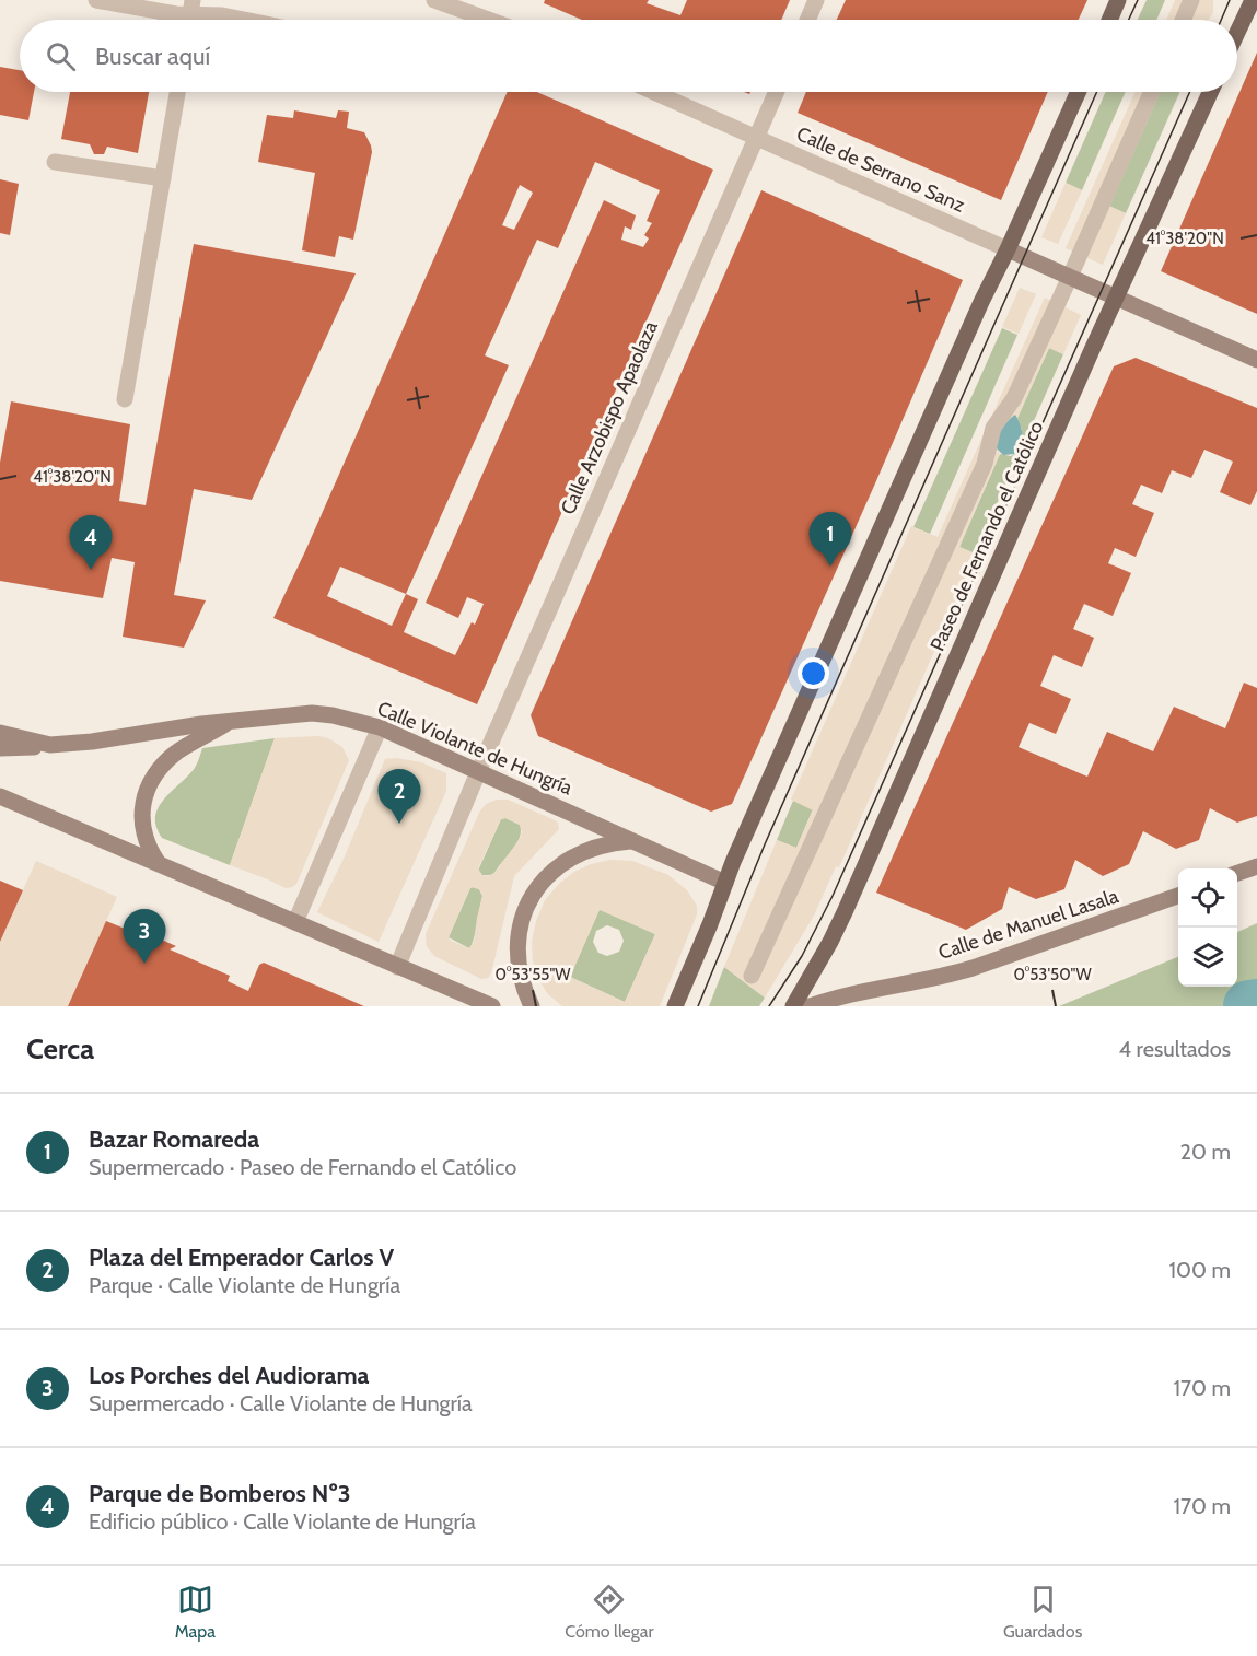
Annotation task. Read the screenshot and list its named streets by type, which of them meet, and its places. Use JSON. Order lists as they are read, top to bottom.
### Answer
{
  "streets": {
    "main road": [
      "Calle de Serrano Sanz",
      "Paseo de Fernando el Católico",
      "Calle Violante de Hungría",
      "Calle de Manuel Lasala"
    ],
    "street": ["Calle Arzobispo Apaolaza"]
  },
  "crossings": [
    ["Calle de Serrano Sanz", "Calle Arzobispo Apaolaza"],
    ["Calle de Serrano Sanz", "Paseo de Fernando el Católico"],
    ["Calle Arzobispo Apaolaza", "Calle Violante de Hungría"]
  ],
  "page": {
    "search": "Buscar aquí",
    "pins": [
      "1",
      "4",
      "2",
      "3"
    ],
    "heading": ["Cerca", "4 resultados"],
    "list": [
      {
        "mark": "1",
        "name": "Bazar Romareda",
        "note": "Supermercado · Paseo de Fernando el Católico",
        "value": "20 m"
      },
      {
        "mark": "2",
        "name": "Plaza del Emperador Carlos V",
        "note": "Parque · Calle Violante de Hungría",
        "value": "100 m"
      },
      {
        "mark": "3",
        "name": "Los Porches del Audiorama",
        "note": "Supermercado · Calle Violante de Hungría",
        "value": "170 m"
      },
      {
        "mark": "4",
        "name": "Parque de Bomberos Nº3",
        "note": "Edificio público · Calle Violante de Hungría",
        "value": "170 m"
      }
    ],
    "nav": ["Mapa", "Cómo llegar", "Guardados"]
  },
  "coordinates": ["41°38'20\"N", "0°53'55\"W", "0°53'50\"W"]
}
